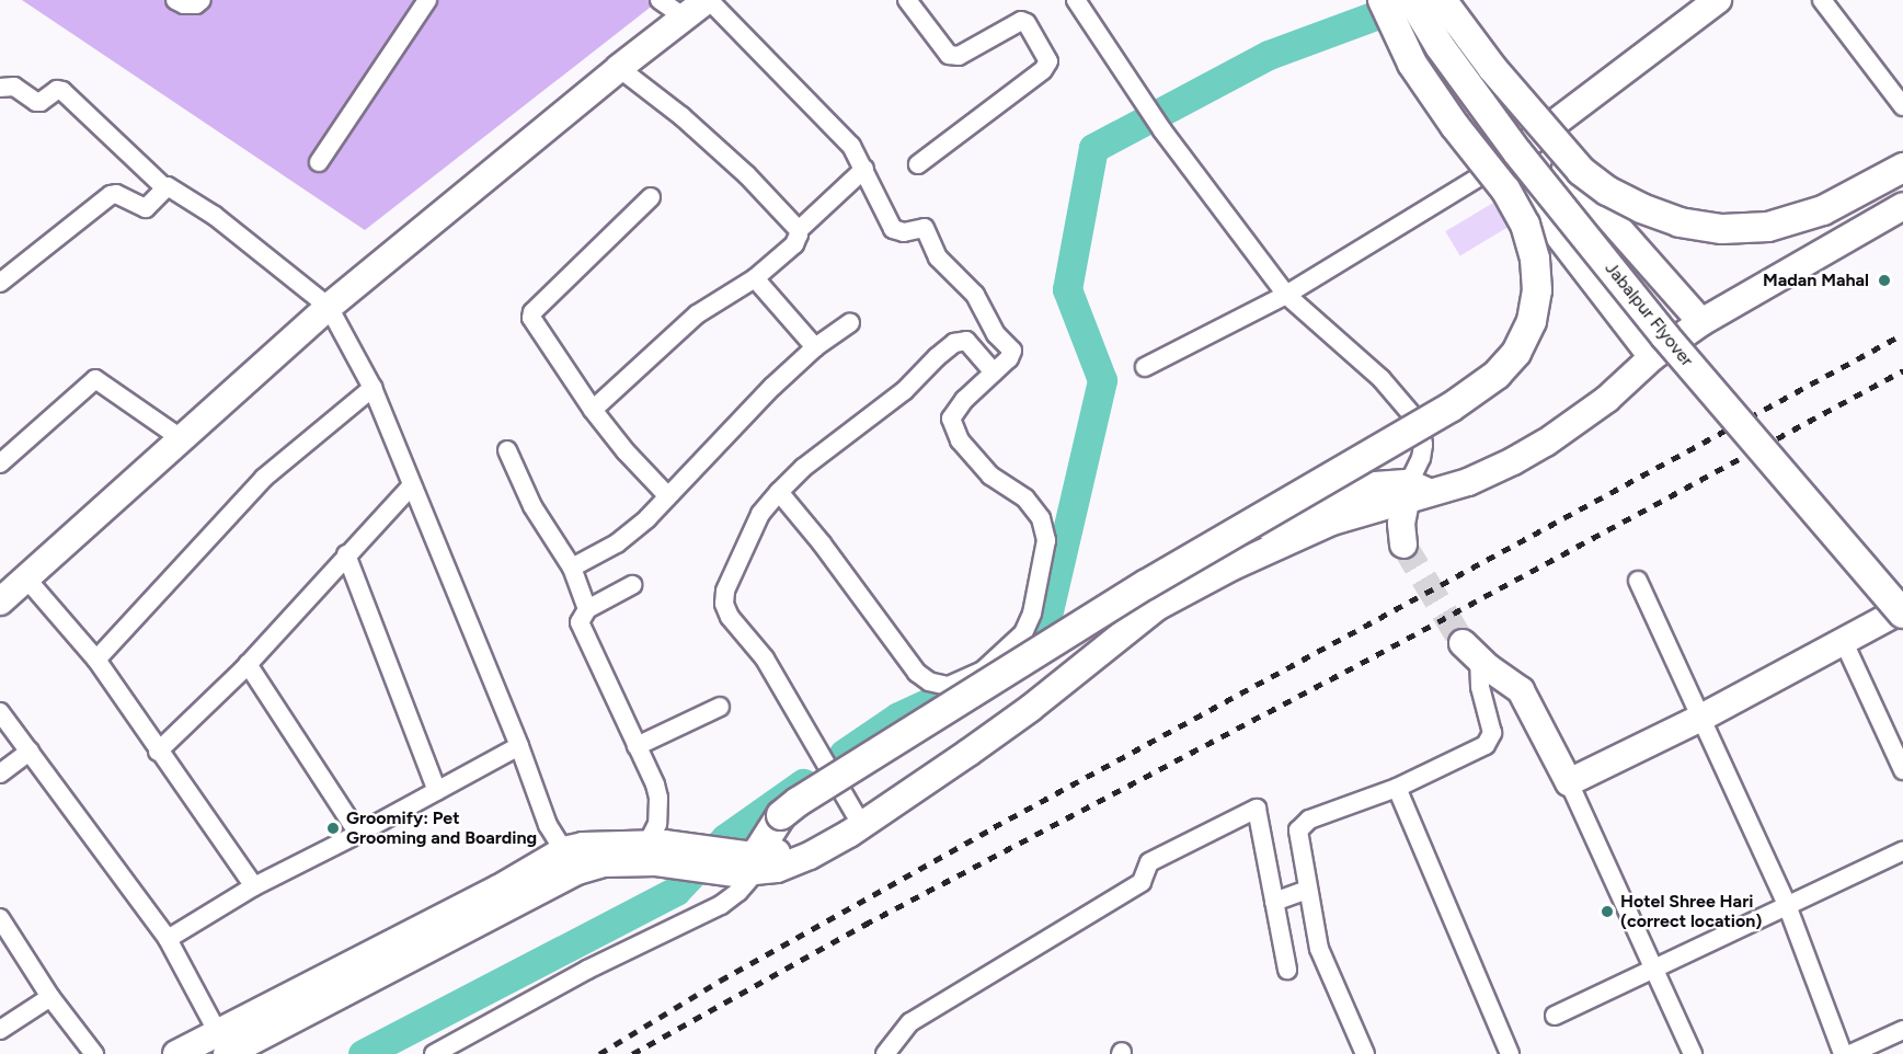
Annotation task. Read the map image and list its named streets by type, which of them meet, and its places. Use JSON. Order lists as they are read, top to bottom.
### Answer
{
  "streets": {
    "main road": ["Jabalpur Flyover"]
  },
  "places": ["Madan Mahal", "Groomify: Pet Grooming and Boarding", "Hotel Shree Hari (correct location)"]
}
